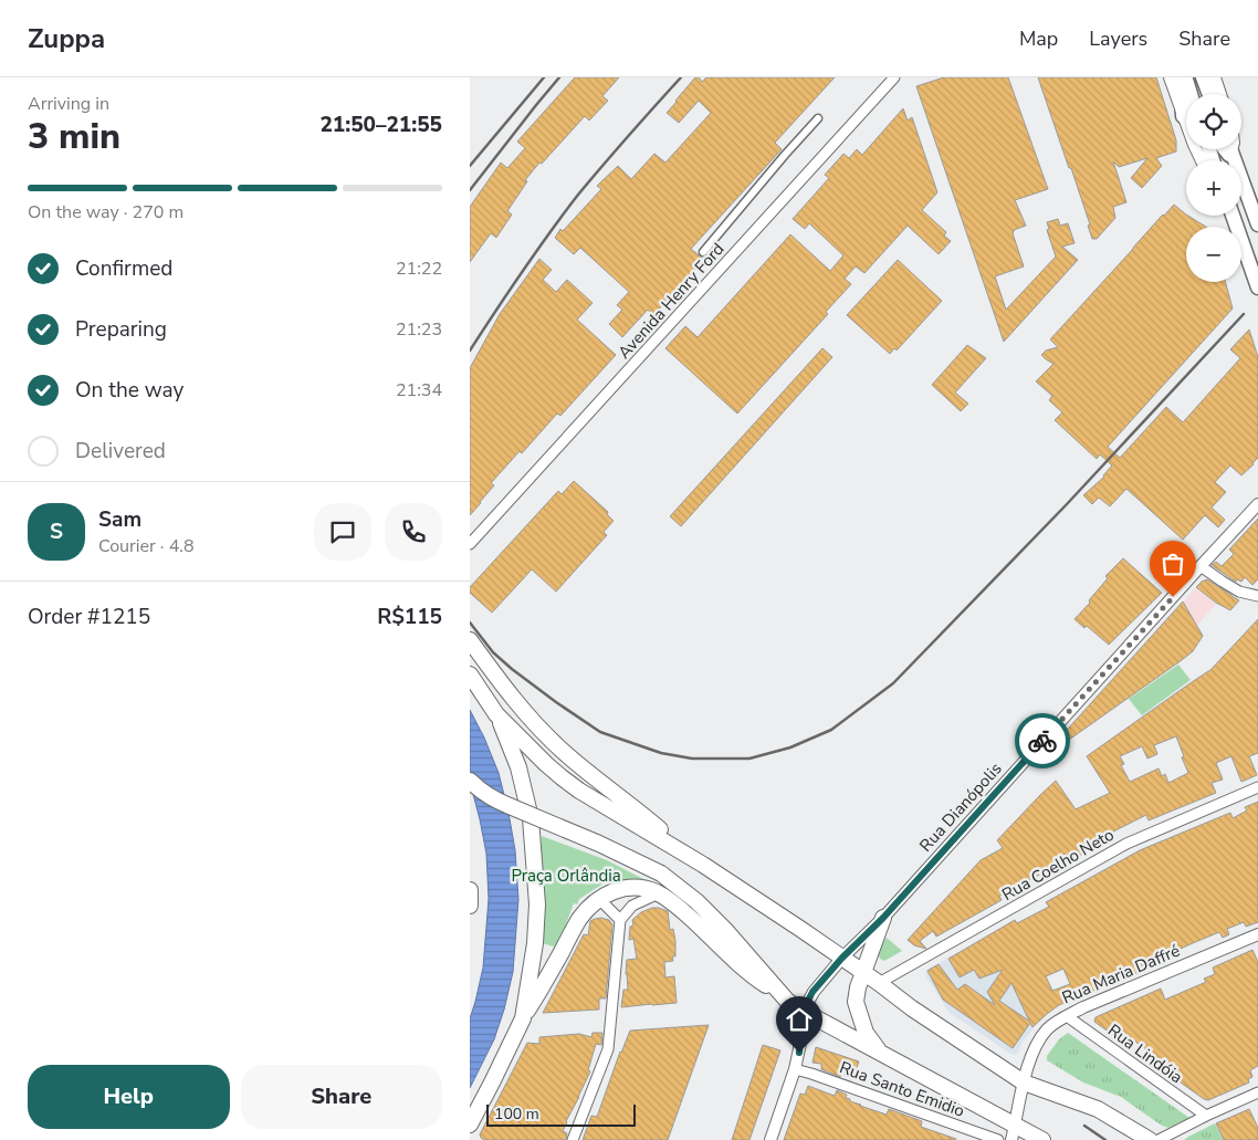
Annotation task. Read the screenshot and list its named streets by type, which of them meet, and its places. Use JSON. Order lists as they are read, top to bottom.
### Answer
{
  "streets": {
    "street": [
      "Avenida Henry Ford",
      "Rua Dianópolis",
      "Rua Coelho Neto",
      "Rua Maria Daffré",
      "Rua Lindóia",
      "Rua Santo Emidio"
    ]
  },
  "crossings": [
    ["Rua Maria Daffré", "Rua Lindóia"]
  ],
  "parks": ["Praça Orlândia"],
  "scale_bar": "100 m",
  "page": {
    "header": "Zuppa",
    "nav": ["Map", "Layers", "Share"],
    "heading": ["3 min", "Arriving in", "21:50–21:55"],
    "panel": [
      "Sam",
      "Courier · 4.8",
      "Order #1215",
      "R$115"
    ],
    "map_buttons": ["+", "−"],
    "bar": "On the way · 270 m",
    "list": [
      ["Confirmed", "21:22"],
      ["Preparing", "21:23"],
      ["On the way", "21:34"],
      "Delivered"
    ],
    "round": "S",
    "buttons": ["Help", "Share"],
    "scale": "100 m"
  }
}
